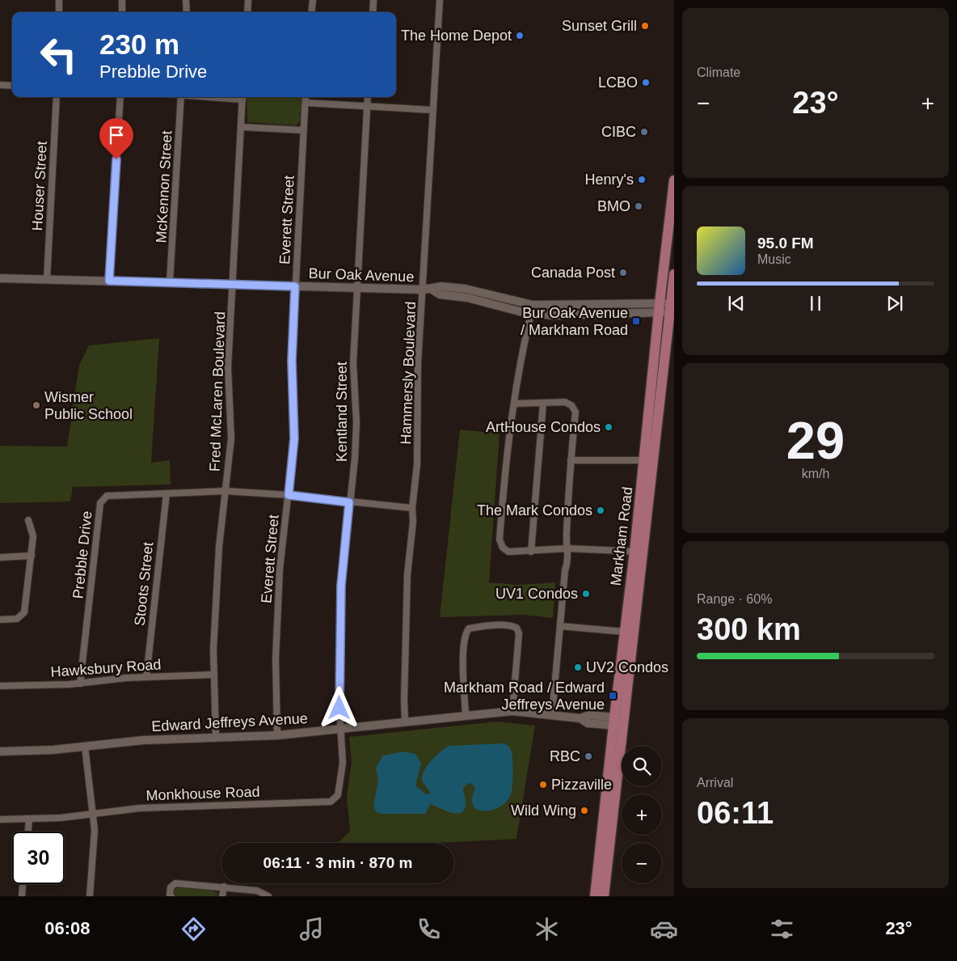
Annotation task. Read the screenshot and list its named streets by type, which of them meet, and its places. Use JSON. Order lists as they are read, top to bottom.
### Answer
{
  "streets": {
    "main road": ["Markham Road"],
    "street": [
      "Houser Street",
      "McKennon Street",
      "Everett Street",
      "Bur Oak Avenue",
      "Hammersly Boulevard",
      "Fred McLaren Boulevard",
      "Kentland Street",
      "Prebble Drive",
      "Stoots Street",
      "Hawksbury Road",
      "Edward Jeffreys Avenue",
      "Monkhouse Road"
    ]
  },
  "crossings": [
    ["Houser Street", "Bur Oak Avenue"],
    ["McKennon Street", "Bur Oak Avenue"],
    ["Everett Street", "Bur Oak Avenue"],
    ["Everett Street", "Prebble Drive"],
    ["Everett Street", "Edward Jeffreys Avenue"],
    ["Bur Oak Avenue", "Hammersly Boulevard"],
    ["Bur Oak Avenue", "Fred McLaren Boulevard"],
    ["Bur Oak Avenue", "Kentland Street"],
    ["Bur Oak Avenue", "Markham Road"],
    ["Hammersly Boulevard", "Prebble Drive"],
    ["Hammersly Boulevard", "Edward Jeffreys Avenue"],
    ["Fred McLaren Boulevard", "Prebble Drive"],
    ["Fred McLaren Boulevard", "Hawksbury Road"],
    ["Fred McLaren Boulevard", "Edward Jeffreys Avenue"],
    ["Kentland Street", "Prebble Drive"],
    ["Kentland Street", "Edward Jeffreys Avenue"],
    ["Kentland Street", "Monkhouse Road"],
    ["Markham Road", "Edward Jeffreys Avenue"],
    ["Prebble Drive", "Stoots Street"],
    ["Prebble Drive", "Hawksbury Road"],
    ["Stoots Street", "Hawksbury Road"],
    ["Edward Jeffreys Avenue", "Monkhouse Road"]
  ],
  "places": {
    "other": [
      "Sunset Grill",
      "The Home Depot",
      "LCBO",
      "CIBC",
      "Henry's",
      "BMO",
      "Canada Post",
      "Wismer Public School",
      "ArtHouse Condos",
      "The Mark Condos",
      "UV1 Condos",
      "UV2 Condos",
      "RBC",
      "Pizzaville",
      "Wild Wing"
    ],
    "transit": ["Bur Oak Avenue / Markham Road", "Markham Road / Edward Jeffreys Avenue"]
  },
  "page": {
    "tile": [
      "Climate",
      ["29", "km/h"],
      ["Range · 60%", "300 km"],
      ["Arrival", "06:11"]
    ],
    "turn": ["230 m", "Prebble Drive"],
    "heat": ["−", "23°", "+"],
    "song": ["95.0 FM", "Music"],
    "map_buttons": ["+", "−"],
    "limit": "30",
    "trip": "06:11 · 3 min · 870 m",
    "tabs": ["06:08", "23°"]
  }
}
